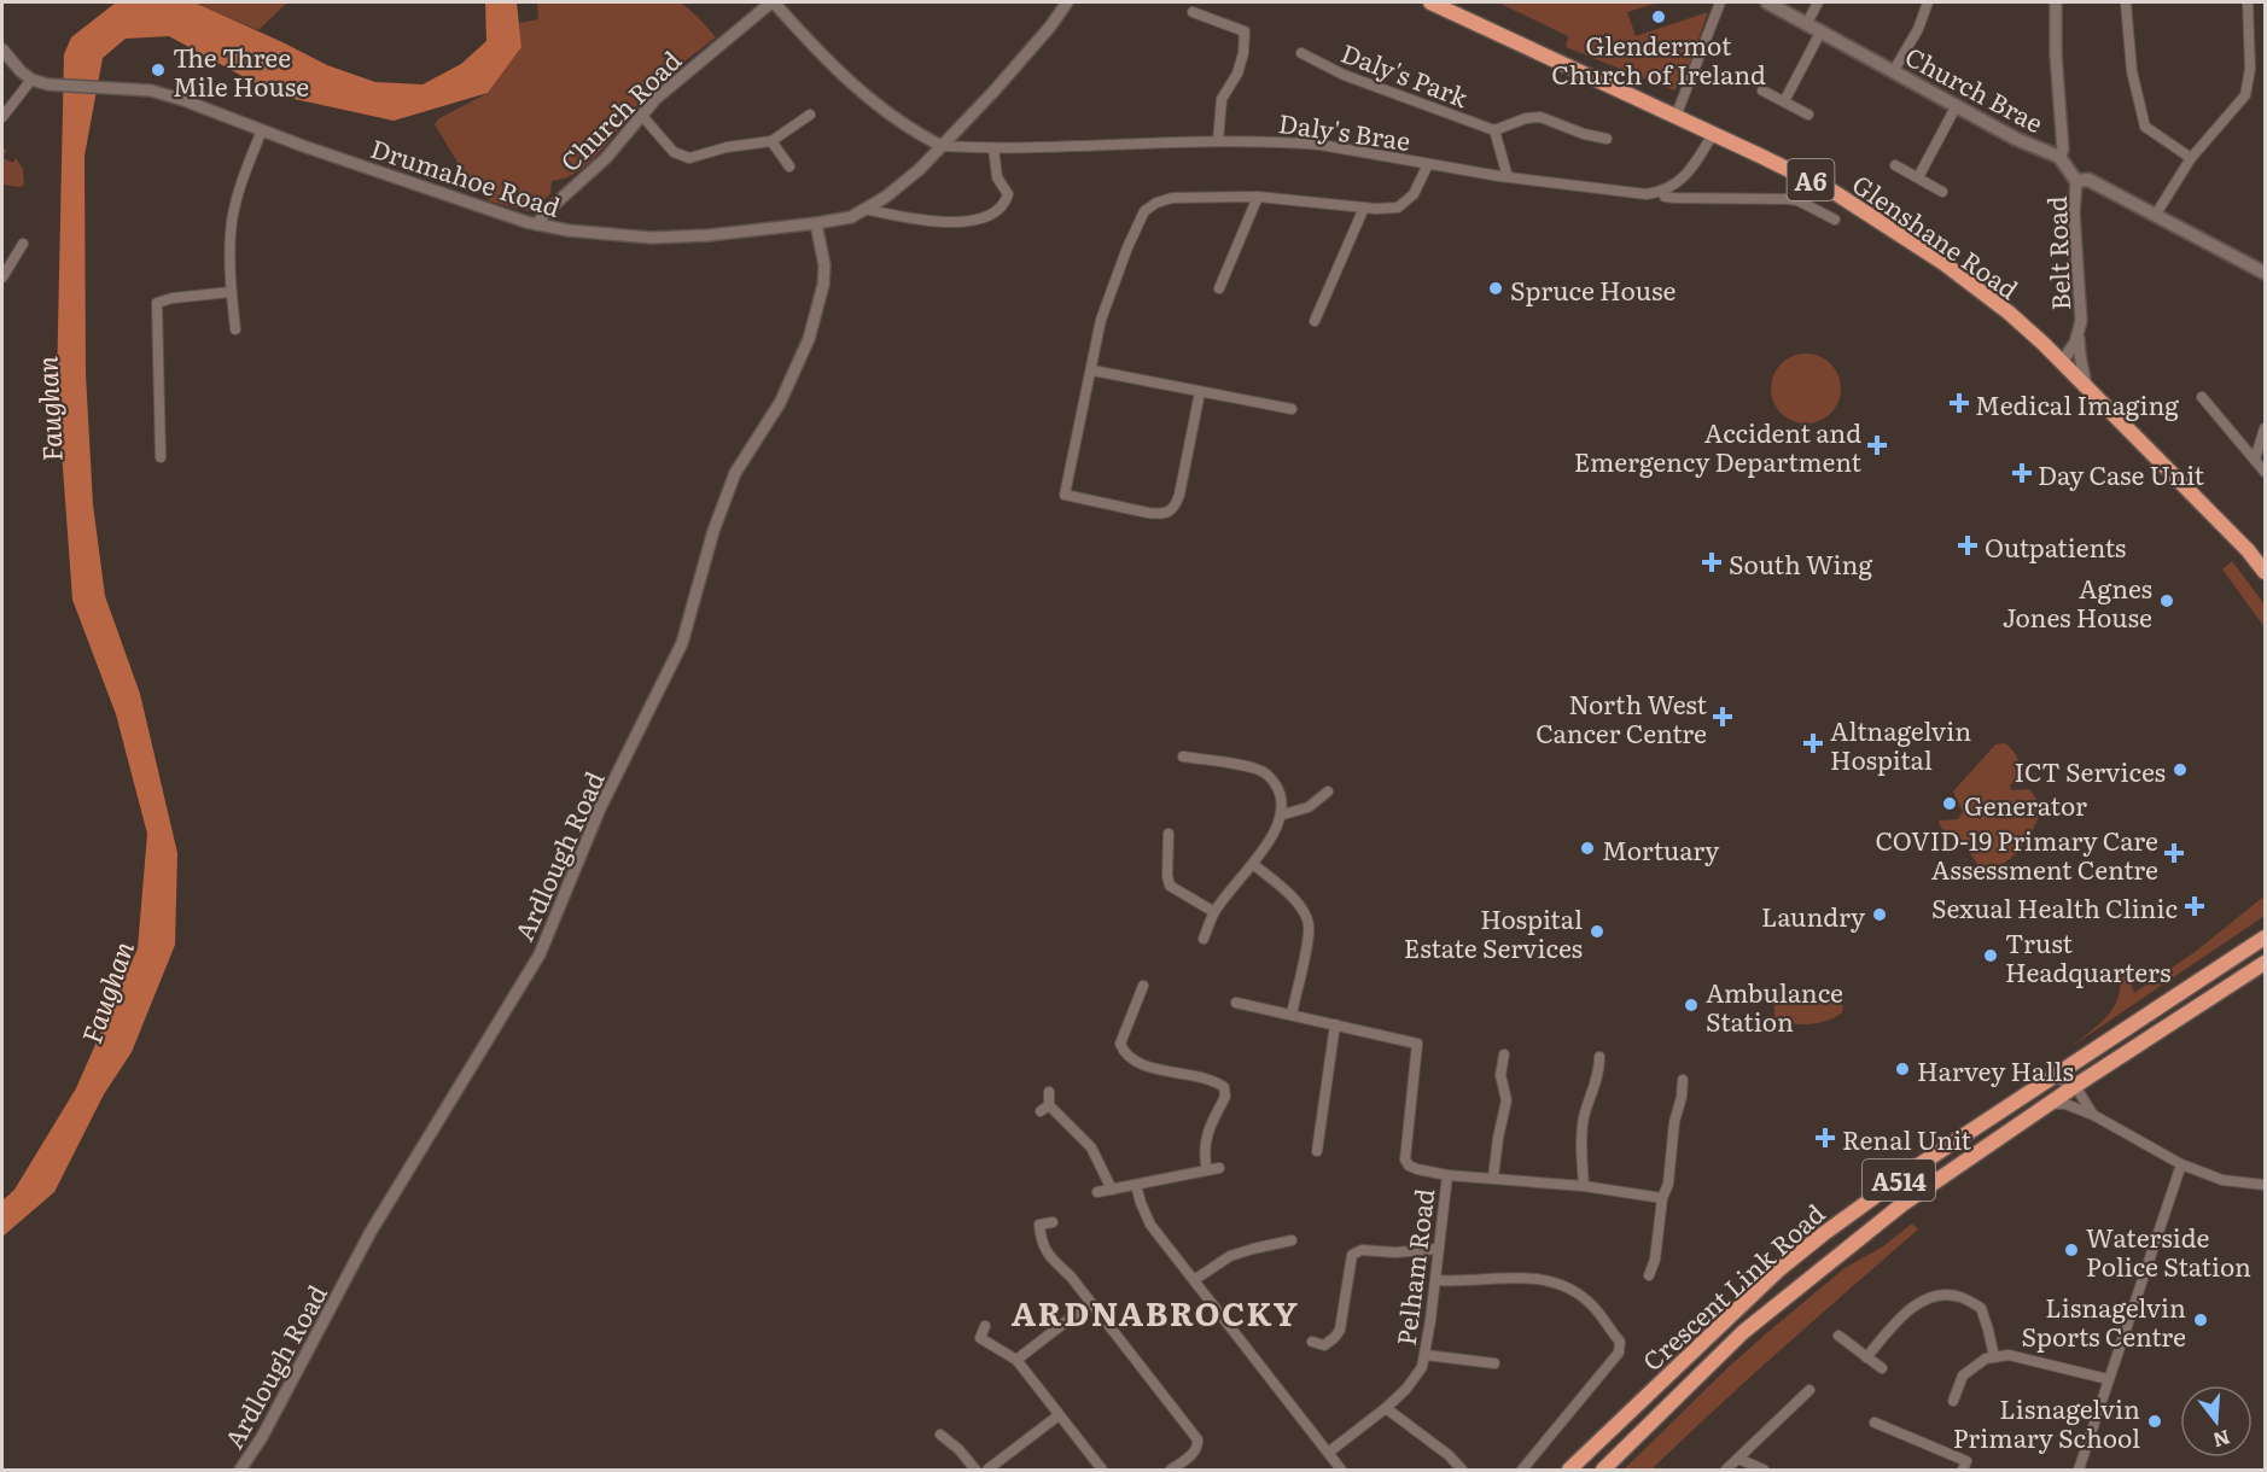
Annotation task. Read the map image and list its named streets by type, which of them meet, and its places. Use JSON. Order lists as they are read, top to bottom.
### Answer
{
  "streets": {
    "highway": [
      "A6",
      "Glenshane Road",
      "A514",
      "Crescent Link Road"
    ],
    "main road": ["Church Brae"],
    "street": [
      "Daly's Park",
      "Church Road",
      "Daly's Brae",
      "Drumahoe Road",
      "Belt Road",
      "Ardlough Road",
      "Pelham Road"
    ]
  },
  "crossings": [
    ["Daly's Park", "Daly's Brae"],
    ["Church Brae", "Belt Road"],
    ["Church Road", "Drumahoe Road"],
    ["Daly's Brae", "Drumahoe Road"],
    ["Drumahoe Road", "Ardlough Road"],
    ["Glenshane Road", "Belt Road"]
  ],
  "districts": ["ARDNABROCKY"],
  "water": ["Faughan"],
  "places": {
    "other": [
      "Glendermot Church of Ireland",
      "The Three Mile House",
      "Spruce House",
      "Agnes Jones House",
      "ICT Services",
      "Generator",
      "Mortuary",
      "Laundry",
      "Hospital Estate Services",
      "Trust Headquarters",
      "Ambulance Station",
      "Harvey Halls",
      "Waterside Police Station",
      "Lisnagelvin Sports Centre",
      "Lisnagelvin Primary School"
    ],
    "health": [
      "Medical Imaging",
      "Accident and Emergency Department",
      "Day Case Unit",
      "Outpatients",
      "South Wing",
      "North West Cancer Centre",
      "Altnagelvin Hospital",
      "COVID-19 Primary Care Assessment Centre",
      "Sexual Health Clinic",
      "Renal Unit"
    ]
  },
  "north": "bottom"
}
